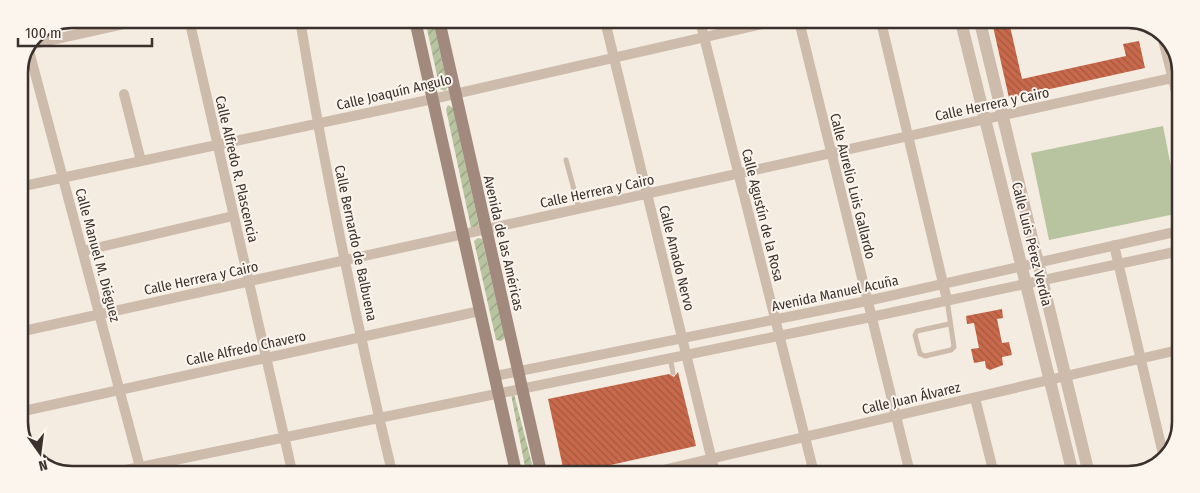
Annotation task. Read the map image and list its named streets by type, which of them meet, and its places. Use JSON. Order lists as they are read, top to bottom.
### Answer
{
  "streets": {
    "main road": ["Avenida de las Américas"],
    "street": [
      "Calle Joaquín Angulo",
      "Calle Herrera y Cairo",
      "Calle Alfredo R. Plascencia",
      "Calle Aurelio Luis Gallardo",
      "Calle Agustín de la Rosa",
      "Calle Bernardo de Balbuena",
      "Calle Luis Pérez Verdia",
      "Calle Manuel M. Diéguez",
      "Calle Amado Nervo",
      "Avenida Manuel Acuña",
      "Calle Alfredo Chavero",
      "Calle Juan Álvarez"
    ]
  },
  "crossings": [
    ["Calle Joaquín Angulo", "Calle Alfredo R. Plascencia"],
    ["Calle Joaquín Angulo", "Calle Agustín de la Rosa"],
    ["Calle Joaquín Angulo", "Calle Bernardo de Balbuena"],
    ["Calle Joaquín Angulo", "Avenida de las Américas"],
    ["Calle Joaquín Angulo", "Calle Manuel M. Diéguez"],
    ["Calle Joaquín Angulo", "Calle Amado Nervo"],
    ["Calle Herrera y Cairo", "Calle Alfredo R. Plascencia"],
    ["Calle Herrera y Cairo", "Calle Aurelio Luis Gallardo"],
    ["Calle Herrera y Cairo", "Calle Agustín de la Rosa"],
    ["Calle Herrera y Cairo", "Calle Bernardo de Balbuena"],
    ["Calle Herrera y Cairo", "Avenida de las Américas"],
    ["Calle Herrera y Cairo", "Calle Luis Pérez Verdia"],
    ["Calle Herrera y Cairo", "Calle Manuel M. Diéguez"],
    ["Calle Herrera y Cairo", "Calle Amado Nervo"],
    ["Calle Alfredo R. Plascencia", "Avenida Manuel Acuña"],
    ["Calle Alfredo R. Plascencia", "Calle Alfredo Chavero"],
    ["Calle Aurelio Luis Gallardo", "Avenida Manuel Acuña"],
    ["Calle Aurelio Luis Gallardo", "Calle Juan Álvarez"],
    ["Calle Agustín de la Rosa", "Avenida Manuel Acuña"],
    ["Calle Agustín de la Rosa", "Calle Juan Álvarez"],
    ["Calle Bernardo de Balbuena", "Avenida Manuel Acuña"],
    ["Calle Bernardo de Balbuena", "Calle Alfredo Chavero"],
    ["Avenida de las Américas", "Avenida Manuel Acuña"],
    ["Calle Luis Pérez Verdia", "Avenida Manuel Acuña"],
    ["Calle Luis Pérez Verdia", "Calle Juan Álvarez"],
    ["Calle Manuel M. Diéguez", "Calle Alfredo Chavero"],
    ["Calle Amado Nervo", "Avenida Manuel Acuña"],
    ["Calle Amado Nervo", "Calle Juan Álvarez"]
  ],
  "scale_bar": "100 m",
  "north": "bottom"
}
